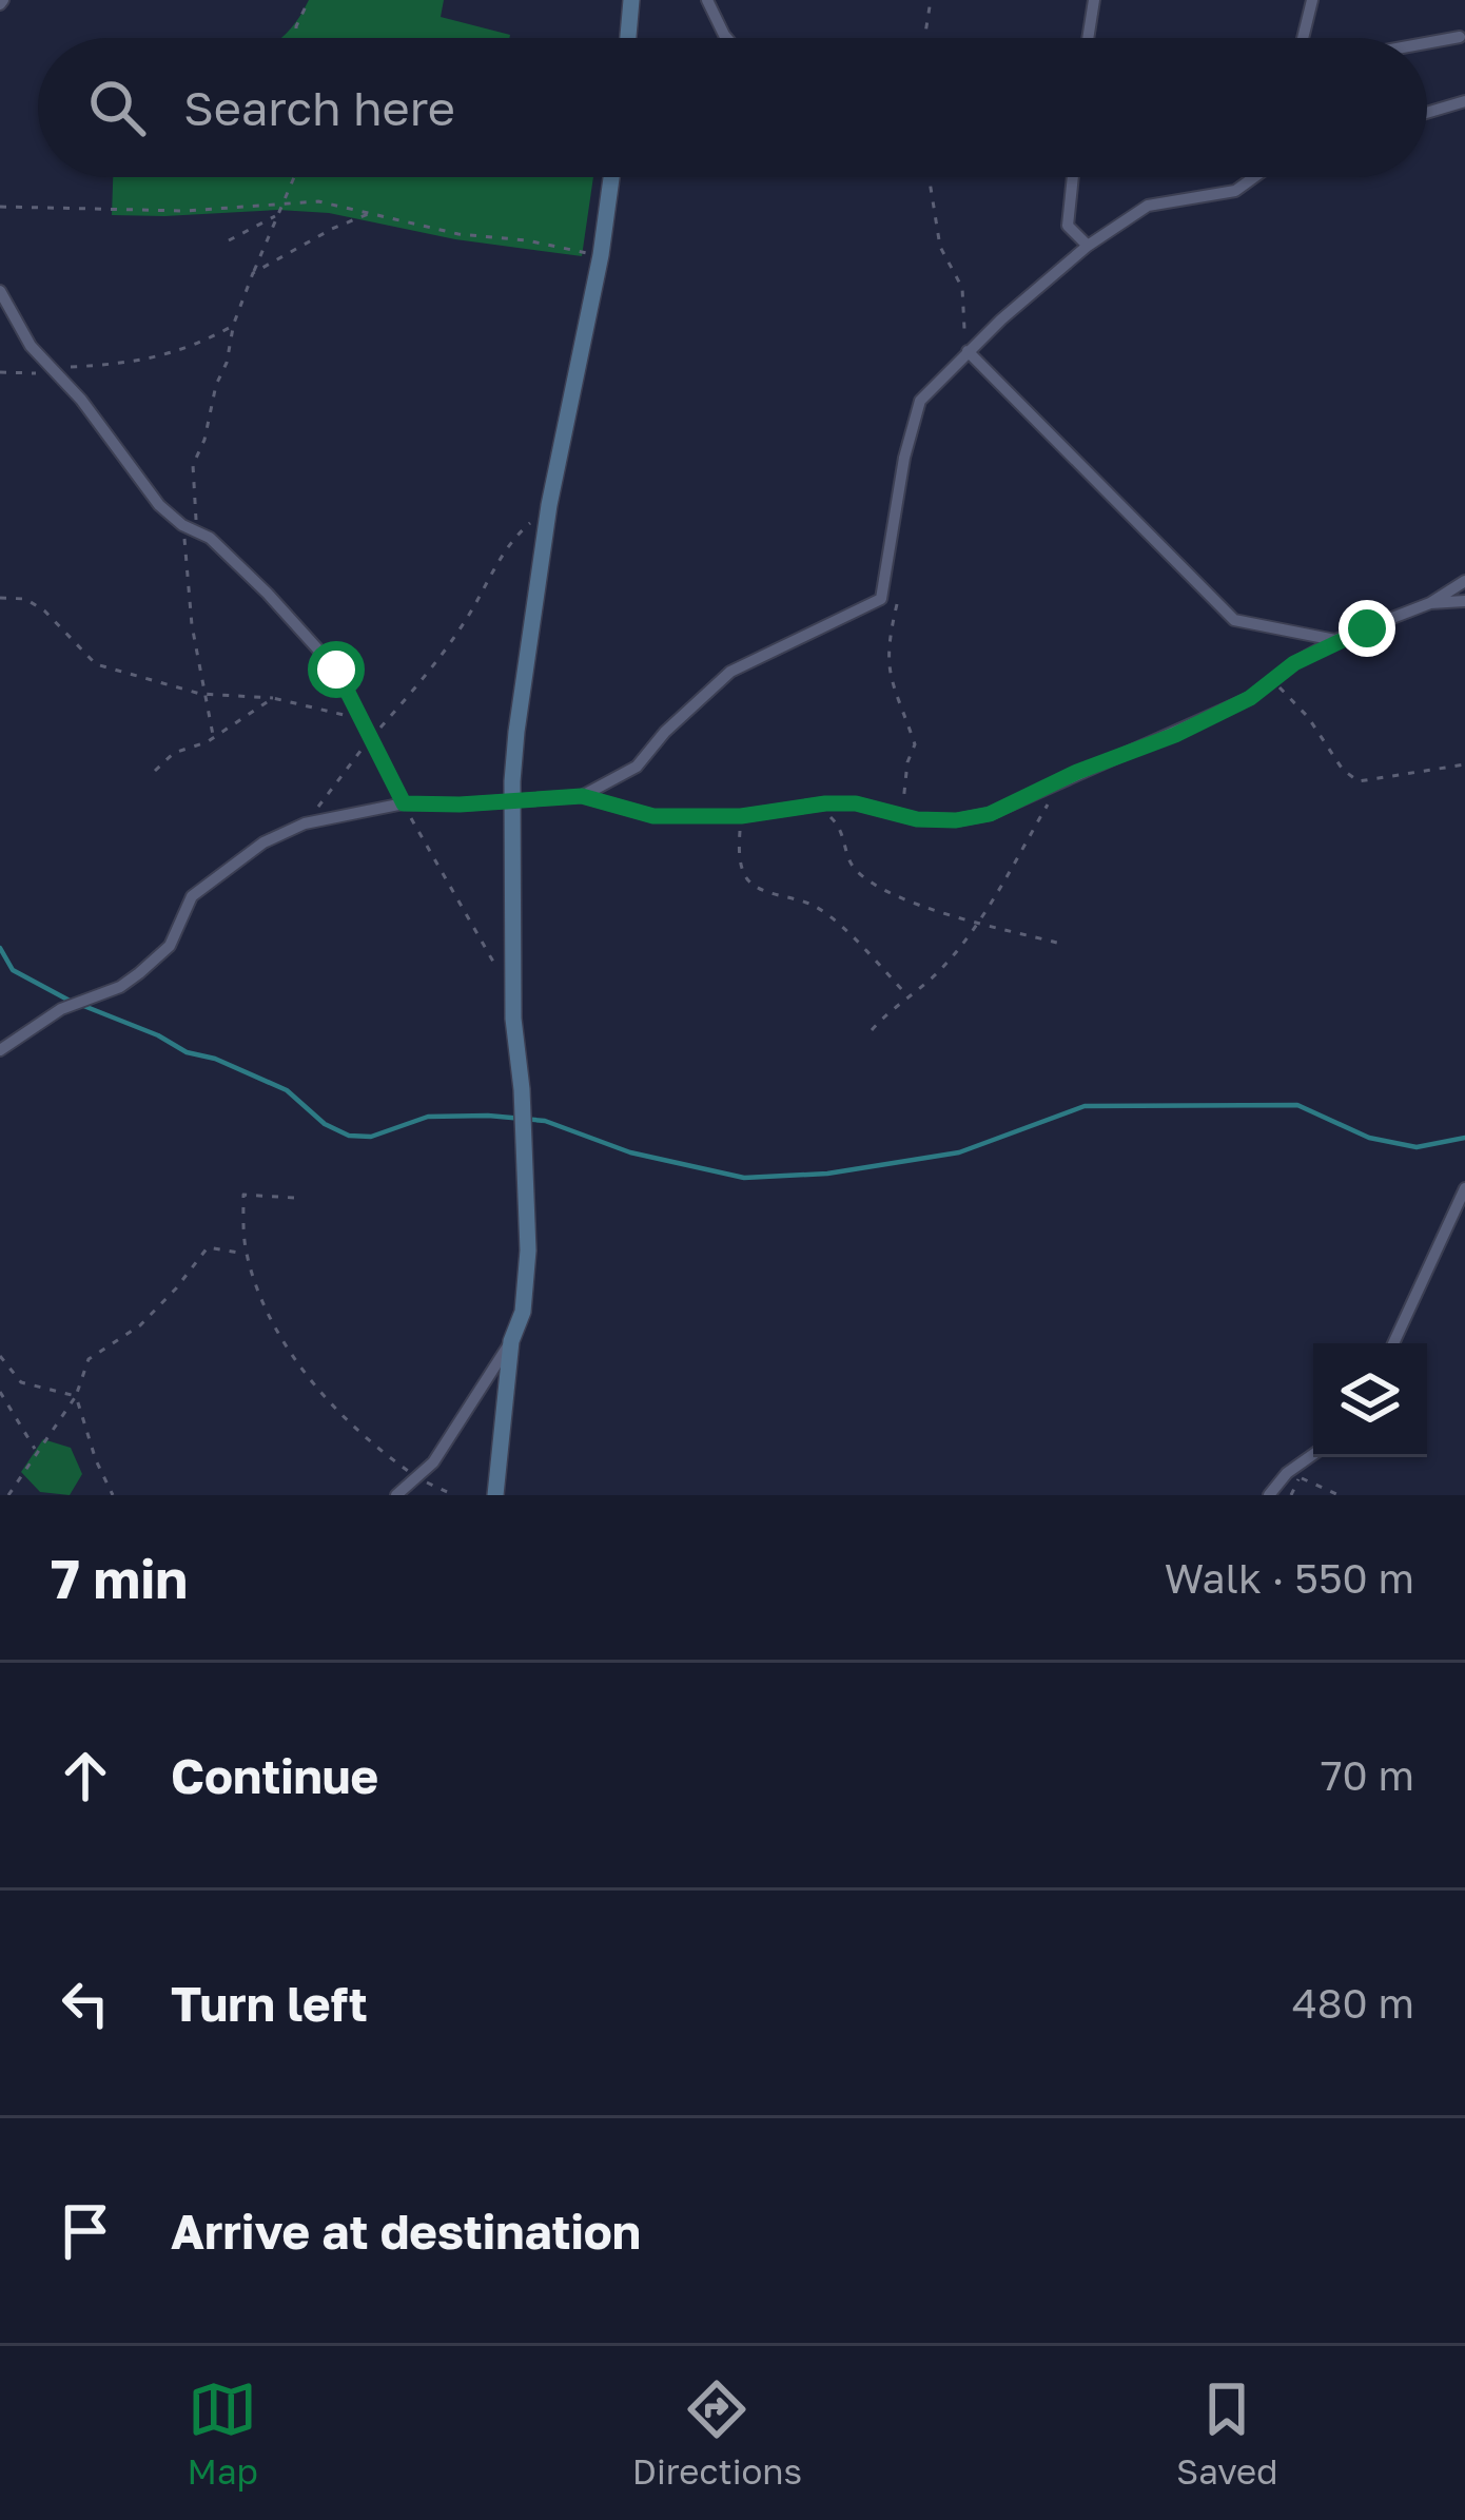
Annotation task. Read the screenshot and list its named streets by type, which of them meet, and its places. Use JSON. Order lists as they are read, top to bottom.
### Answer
{
  "page": {
    "search": "Search here",
    "heading": ["7 min", "Walk · 550 m"],
    "list": [
      ["Continue", "70 m"],
      ["Turn left", "480 m"],
      "Arrive at destination"
    ],
    "nav": ["Map", "Directions", "Saved"]
  }
}
